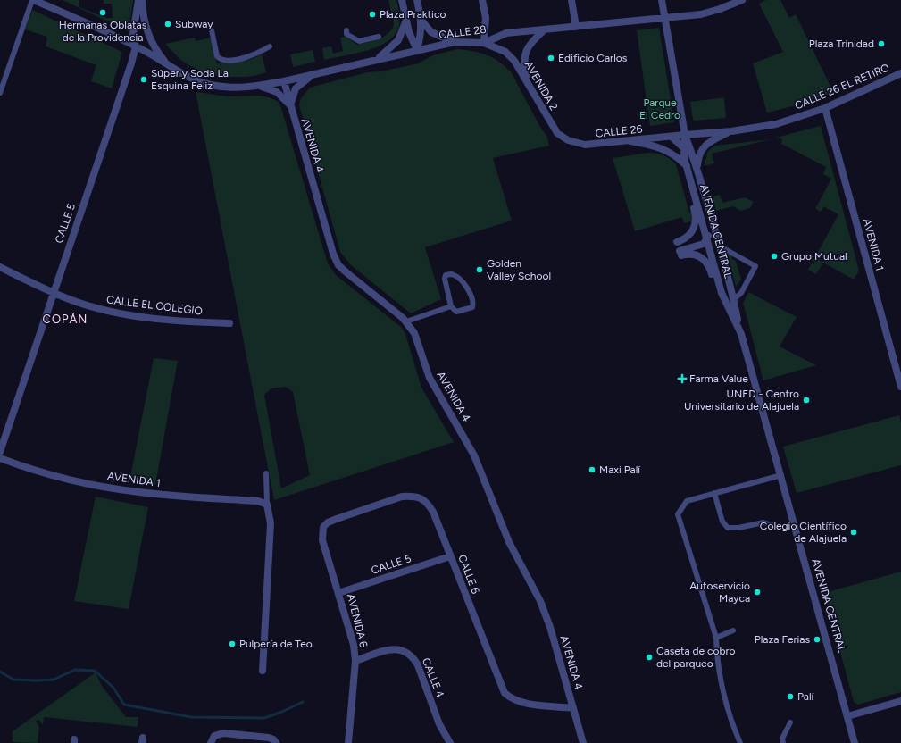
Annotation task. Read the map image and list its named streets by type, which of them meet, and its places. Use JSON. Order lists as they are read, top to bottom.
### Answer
{
  "streets": {
    "street": [
      "CALLE 28",
      "AVENIDA 2",
      "CALLE 26 EL RETIRO",
      "CALLE 26",
      "AVENIDA 4",
      "CALLE 5",
      "AVENIDA CENTRAL",
      "AVENIDA 1",
      "CALLE EL COLEGIO",
      "CALLE 6",
      "AVENIDA 6",
      "CALLE 4"
    ]
  },
  "crossings": [
    ["CALLE 28", "AVENIDA 2"],
    ["CALLE 28", "AVENIDA 4"],
    ["CALLE 28", "CALLE 5"],
    ["CALLE 28", "AVENIDA CENTRAL"],
    ["AVENIDA 2", "CALLE 26"],
    ["CALLE 26 EL RETIRO", "CALLE 26"],
    ["CALLE 26 EL RETIRO", "AVENIDA CENTRAL"],
    ["CALLE 26 EL RETIRO", "AVENIDA 1"],
    ["CALLE 26", "AVENIDA CENTRAL"],
    ["AVENIDA 4", "CALLE 6"],
    ["CALLE 5", "CALLE EL COLEGIO"],
    ["CALLE 5", "CALLE 6"],
    ["CALLE 5", "AVENIDA 6"],
    ["CALLE 6", "AVENIDA 6"],
    ["AVENIDA 6", "CALLE 4"]
  ],
  "districts": ["COPÁN"],
  "parks": ["Parque El Cedro"],
  "places": {
    "other": [
      "Hermanas Oblatas de la Providencia",
      "Plaza Praktico",
      "Subway",
      "Plaza Trinidad",
      "Edificio Carlos",
      "Súper y Soda La Esquina Feliz",
      "Grupo Mutual",
      "Golden Valley School",
      "UNED - Centro Universitario de Alajuela",
      "Maxi Palí",
      "Colegio Científico de Alajuela",
      "Autoservicio Mayca",
      "Plaza Ferias",
      "Pulpería de Teo",
      "Caseta de cobro del parqueo",
      "Palí"
    ],
    "health": ["Farma Value"]
  }
}
